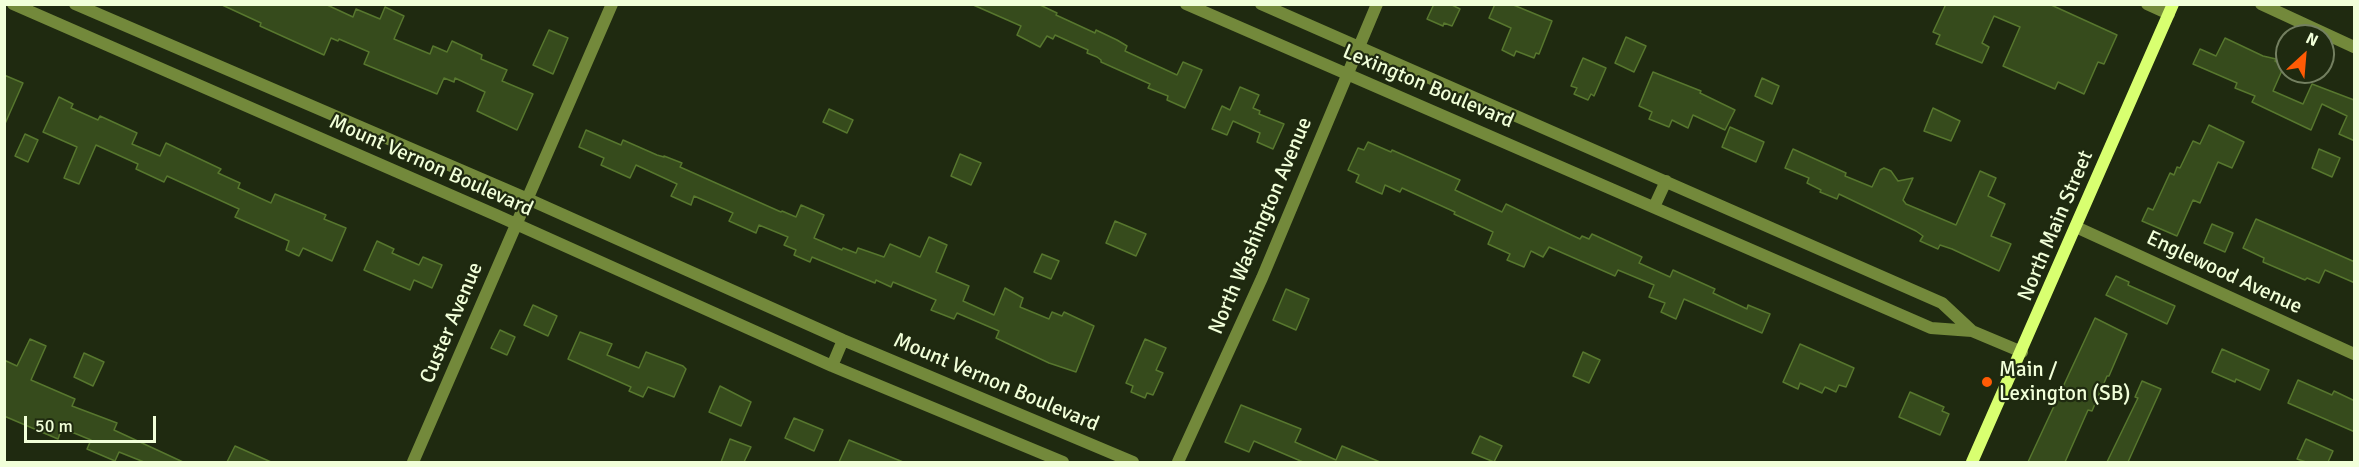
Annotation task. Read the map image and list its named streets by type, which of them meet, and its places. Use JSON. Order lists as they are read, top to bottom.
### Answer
{
  "streets": {
    "main road": ["North Main Street"],
    "street": [
      "Lexington Boulevard",
      "Mount Vernon Boulevard",
      "North Washington Avenue",
      "Englewood Avenue",
      "Custer Avenue"
    ]
  },
  "crossings": [
    ["Lexington Boulevard", "North Washington Avenue"],
    ["Lexington Boulevard", "North Main Street"],
    ["Mount Vernon Boulevard", "Custer Avenue"],
    ["North Main Street", "Englewood Avenue"]
  ],
  "places": ["Main / Lexington (SB)"],
  "scale_bar": "50 m",
  "north": "top right"
}
